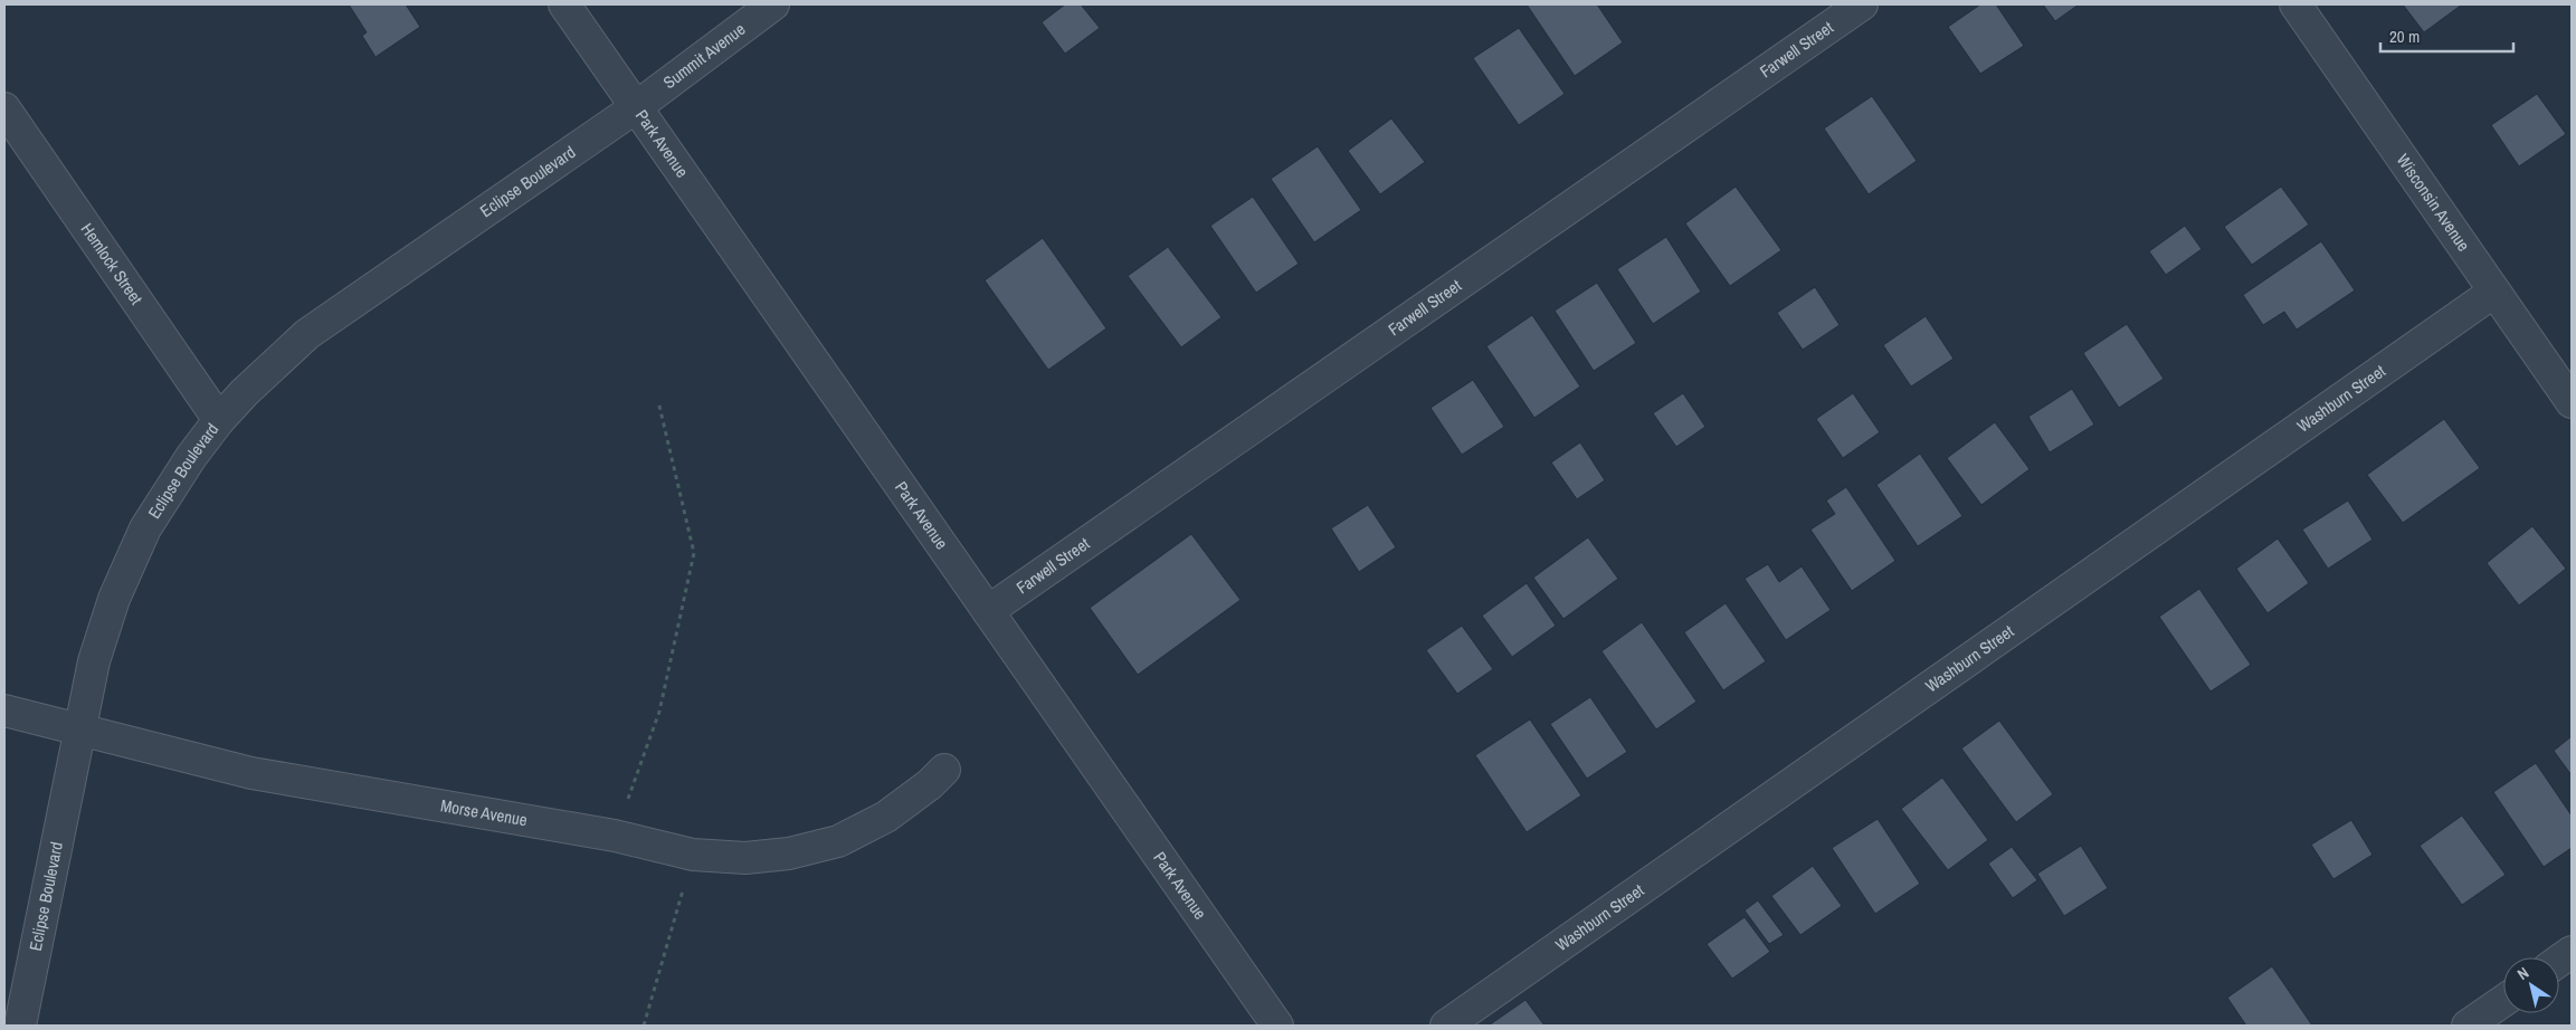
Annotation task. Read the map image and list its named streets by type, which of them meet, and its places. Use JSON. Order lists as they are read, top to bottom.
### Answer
{
  "streets": {
    "street": [
      "Farwell Street",
      "Summit Avenue",
      "Park Avenue",
      "Eclipse Boulevard",
      "Wisconsin Avenue",
      "Hemlock Street",
      "Washburn Street",
      "Morse Avenue"
    ]
  },
  "crossings": [
    ["Farwell Street", "Park Avenue"],
    ["Summit Avenue", "Park Avenue"],
    ["Summit Avenue", "Eclipse Boulevard"],
    ["Park Avenue", "Eclipse Boulevard"],
    ["Eclipse Boulevard", "Hemlock Street"],
    ["Eclipse Boulevard", "Morse Avenue"],
    ["Wisconsin Avenue", "Washburn Street"]
  ],
  "scale_bar": "20 m",
  "north": "top left"
}
